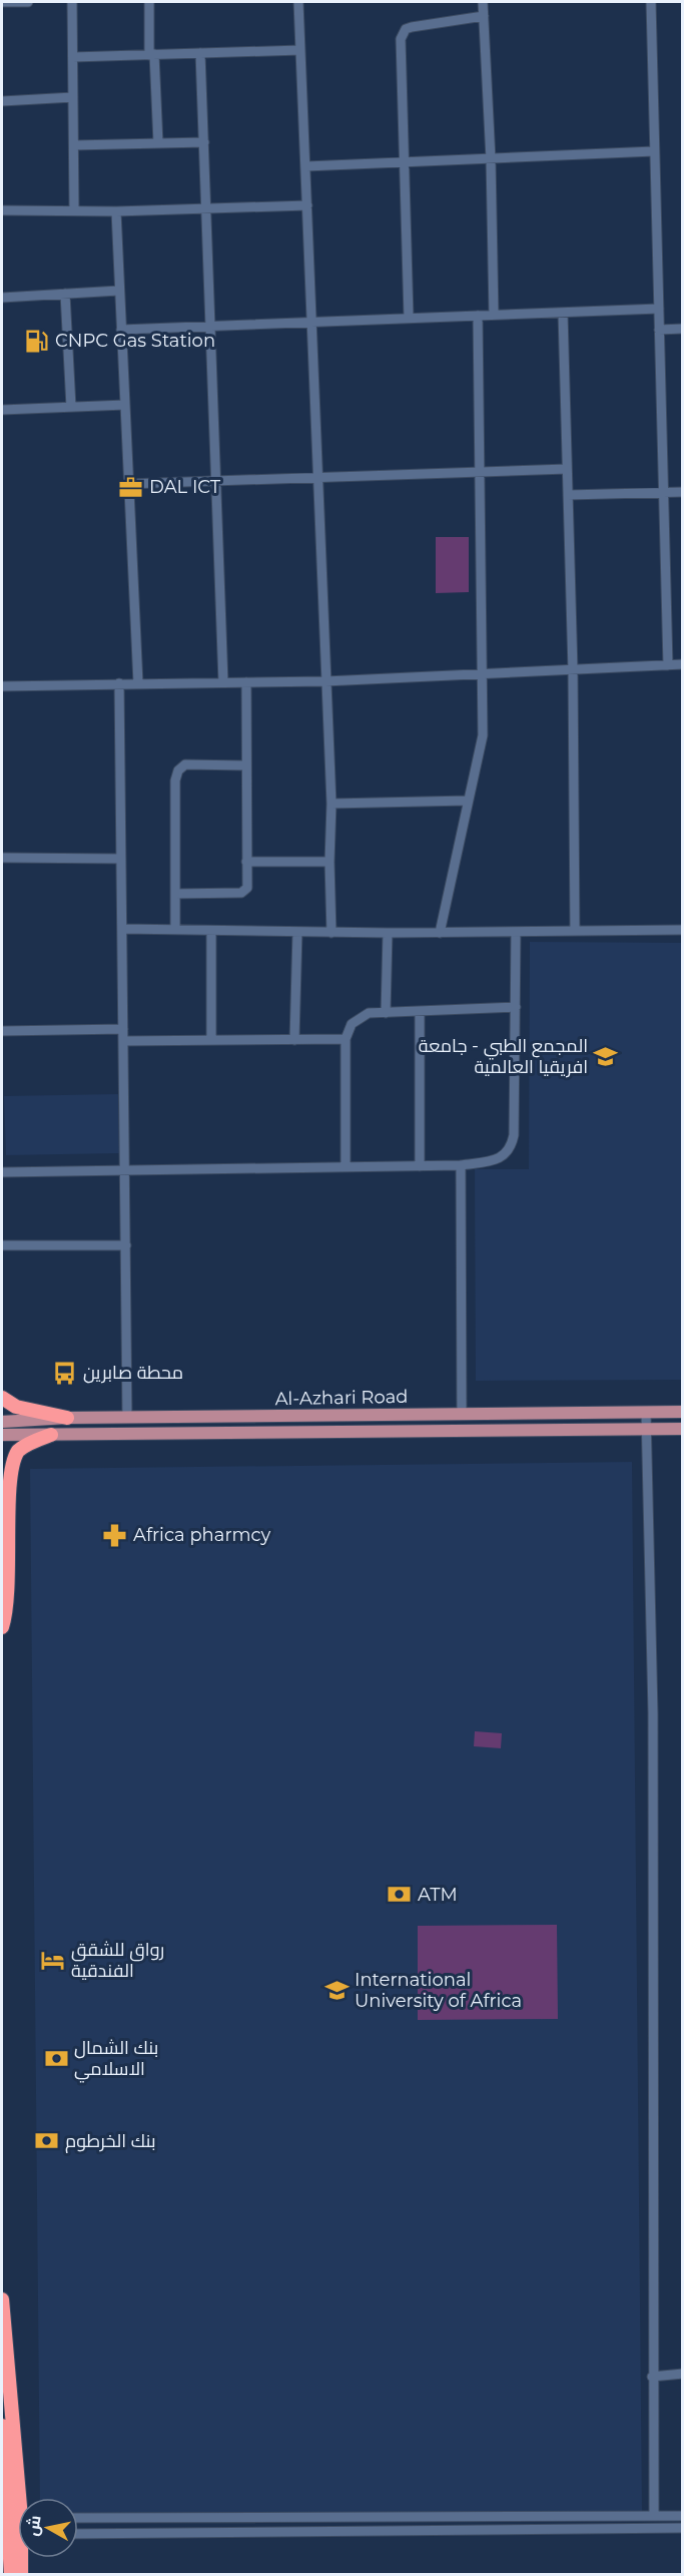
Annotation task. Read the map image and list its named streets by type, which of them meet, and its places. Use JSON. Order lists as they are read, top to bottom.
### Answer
{
  "streets": {
    "main road": ["Al-Azhari Road"]
  },
  "places": {
    "fuel station": ["CNPC Gas Station"],
    "office": ["DAL ICT"],
    "school or university": ["المجمع الطبي - جامعة افريقيا العالمية", "International University of Africa"],
    "bus stop": ["محطة صابرين"],
    "pharmacy": ["Africa pharmcy"],
    "bank": ["ATM", "بنك الشمال الاسلامي", "بنك الخرطوم"],
    "hotel": ["رواق للشقق الفندقية"]
  },
  "north": "left"
}
